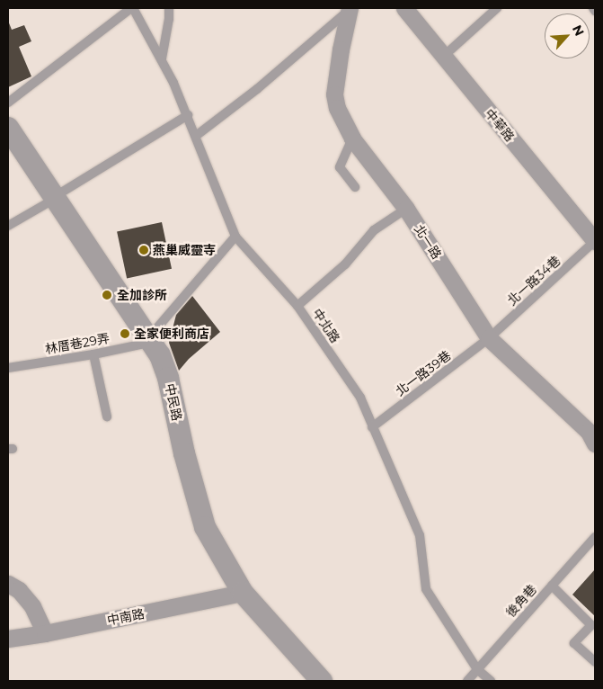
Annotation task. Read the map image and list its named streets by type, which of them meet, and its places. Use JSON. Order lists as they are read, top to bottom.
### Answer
{
  "streets": {
    "street": [
      "中華路",
      "北一路",
      "中民路",
      "中南路"
    ],
    "lane": [
      "北一路34巷",
      "中北路",
      "林厝巷29弄",
      "北一路39巷",
      "後角巷"
    ]
  },
  "crossings": [
    ["中華路", "北一路34巷"],
    ["北一路", "北一路34巷"],
    ["北一路", "北一路39巷"],
    ["北一路34巷", "北一路39巷"],
    ["中北路", "北一路39巷"],
    ["中北路", "後角巷"],
    ["林厝巷29弄", "中民路"],
    ["中民路", "中南路"]
  ],
  "places": ["燕巢威靈寺", "全加診所", "全家便利商店"],
  "north": "top right"
}
